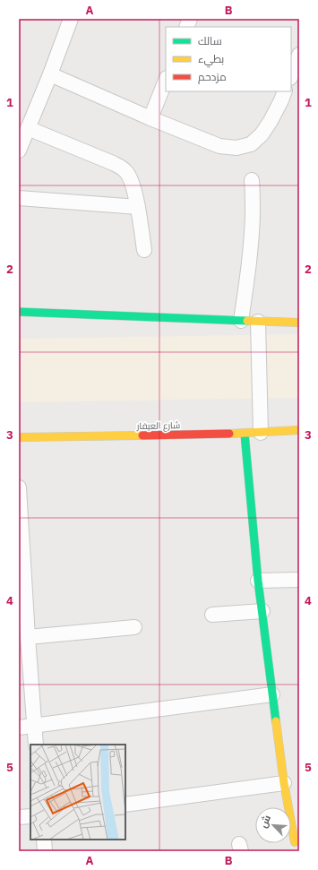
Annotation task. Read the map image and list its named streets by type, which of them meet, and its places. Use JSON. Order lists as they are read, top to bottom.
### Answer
{
  "streets": {
    "street": ["شارع العيفار"]
  },
  "legend": ["سالك", "بطيء", "مزدحم"],
  "north": "top left",
  "grid": {
    "columns": ["A", "B"],
    "rows": [
      "1",
      "2",
      "3",
      "4",
      "5"
    ]
  }
}
